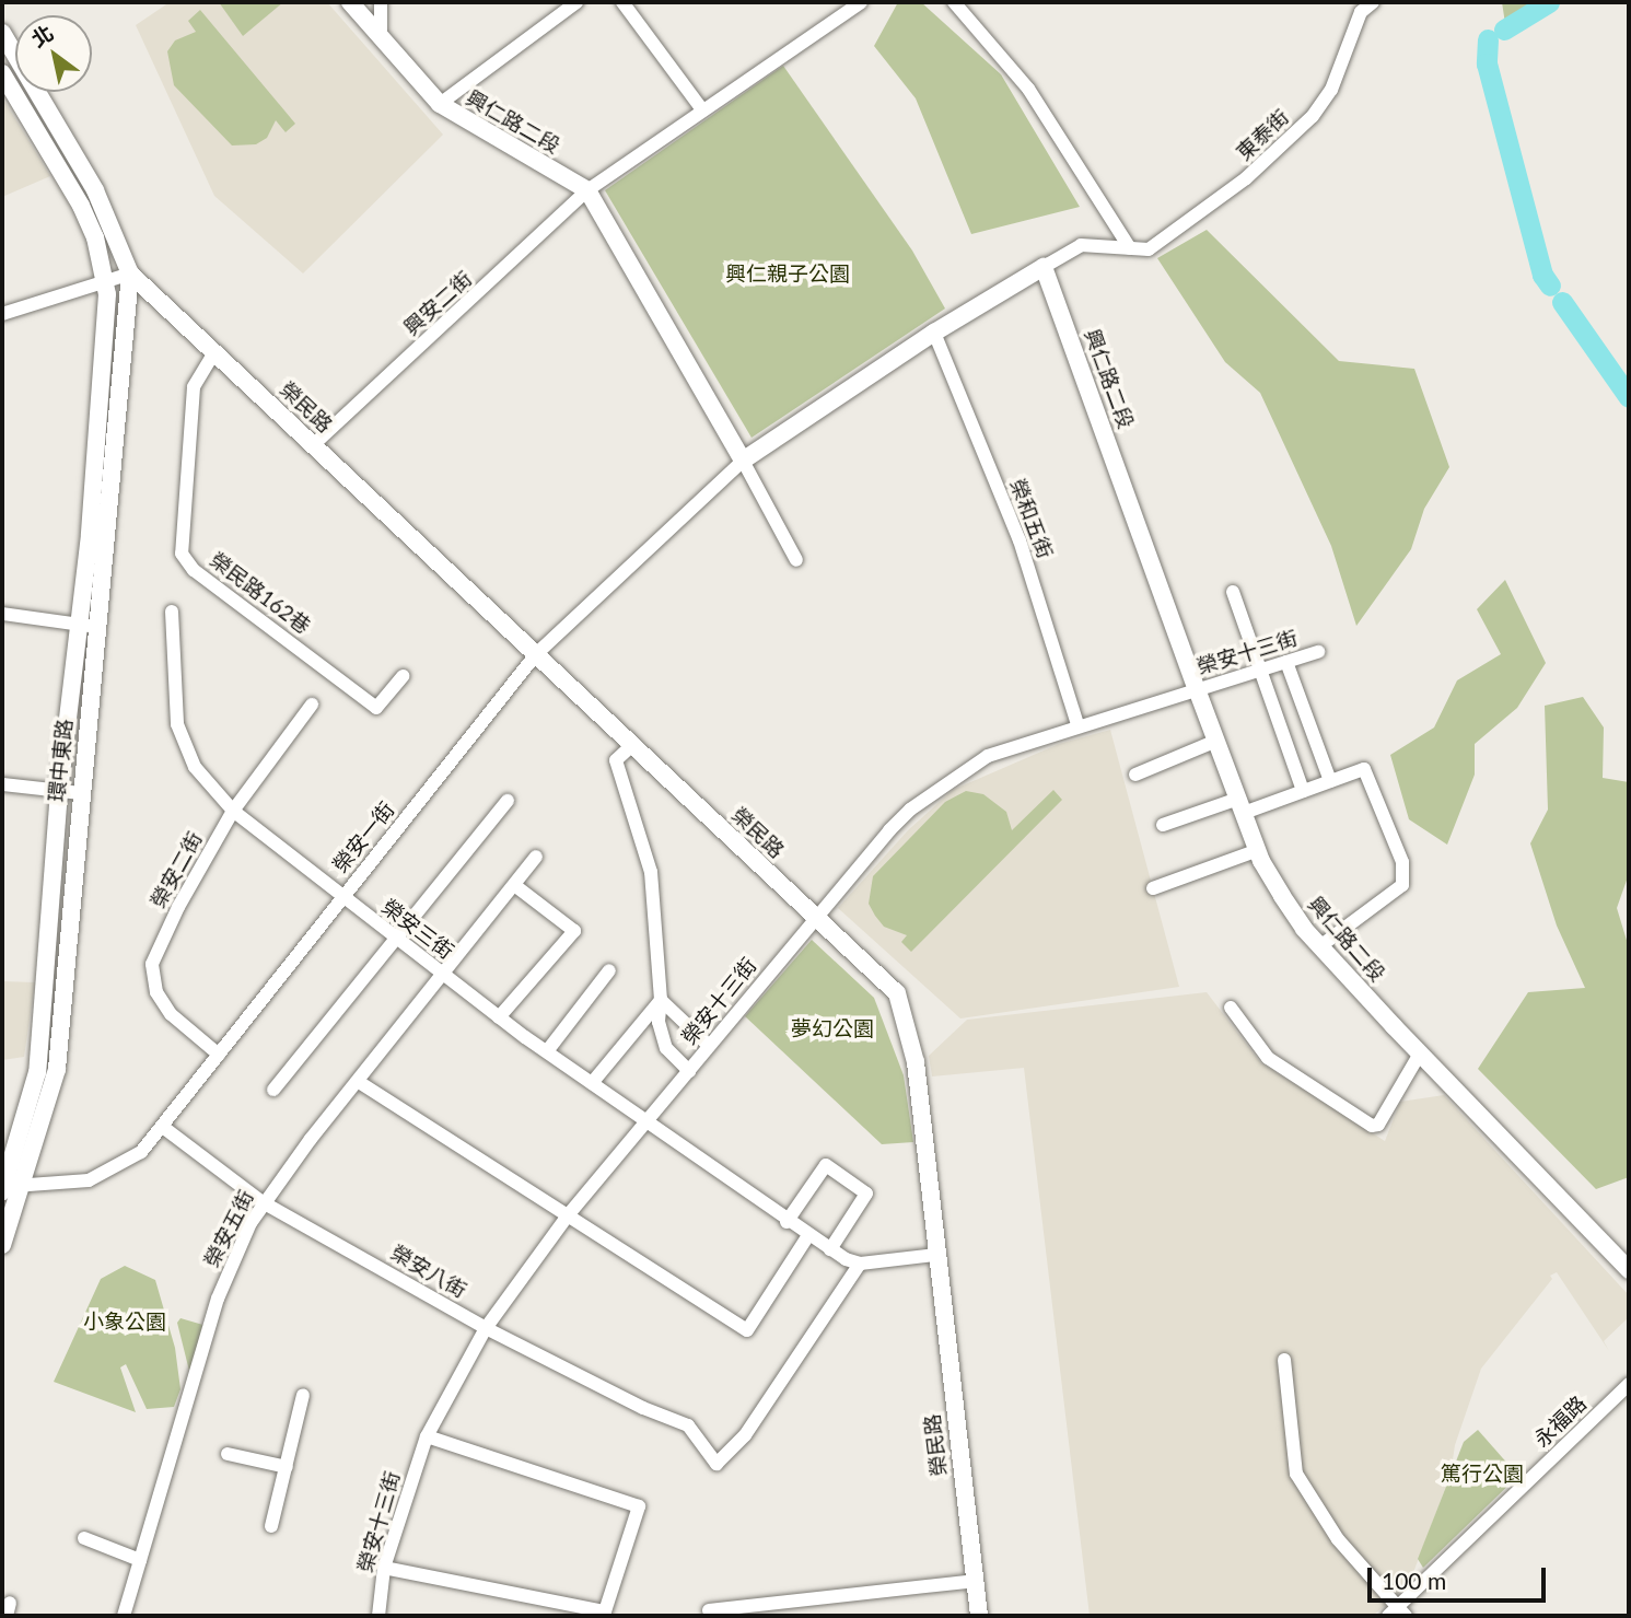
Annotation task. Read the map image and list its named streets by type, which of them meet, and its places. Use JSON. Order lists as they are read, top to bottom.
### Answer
{
  "streets": {
    "street": [
      "興仁路二段",
      "東泰街",
      "興安二街",
      "榮民路",
      "榮和五街",
      "榮民路162巷",
      "榮安十三街",
      "環中東路",
      "榮安一街",
      "榮安二街",
      "榮安三街",
      "榮安五街",
      "榮安八街",
      "永福路"
    ]
  },
  "crossings": [
    ["興仁路二段", "東泰街"],
    ["興仁路二段", "興安二街"],
    ["興仁路二段", "榮安十三街"],
    ["興仁路二段", "榮安一街"],
    ["興安二街", "榮民路"],
    ["榮民路", "榮民路162巷"],
    ["榮民路", "榮安十三街"],
    ["榮民路", "環中東路"],
    ["榮民路", "榮安一街"],
    ["榮和五街", "榮安十三街"],
    ["榮安十三街", "榮安三街"],
    ["榮安十三街", "榮安八街"],
    ["環中東路", "榮安一街"],
    ["榮安一街", "榮安二街"],
    ["榮安一街", "榮安三街"],
    ["榮安一街", "榮安八街"],
    ["榮安二街", "榮安三街"],
    ["榮安三街", "榮安五街"],
    ["榮安三街", "榮安八街"],
    ["榮安五街", "榮安八街"]
  ],
  "parks": [
    "興仁親子公園",
    "夢幻公園",
    "小象公園",
    "篤行公園"
  ],
  "scale_bar": "100 m",
  "north": "top left"
}
